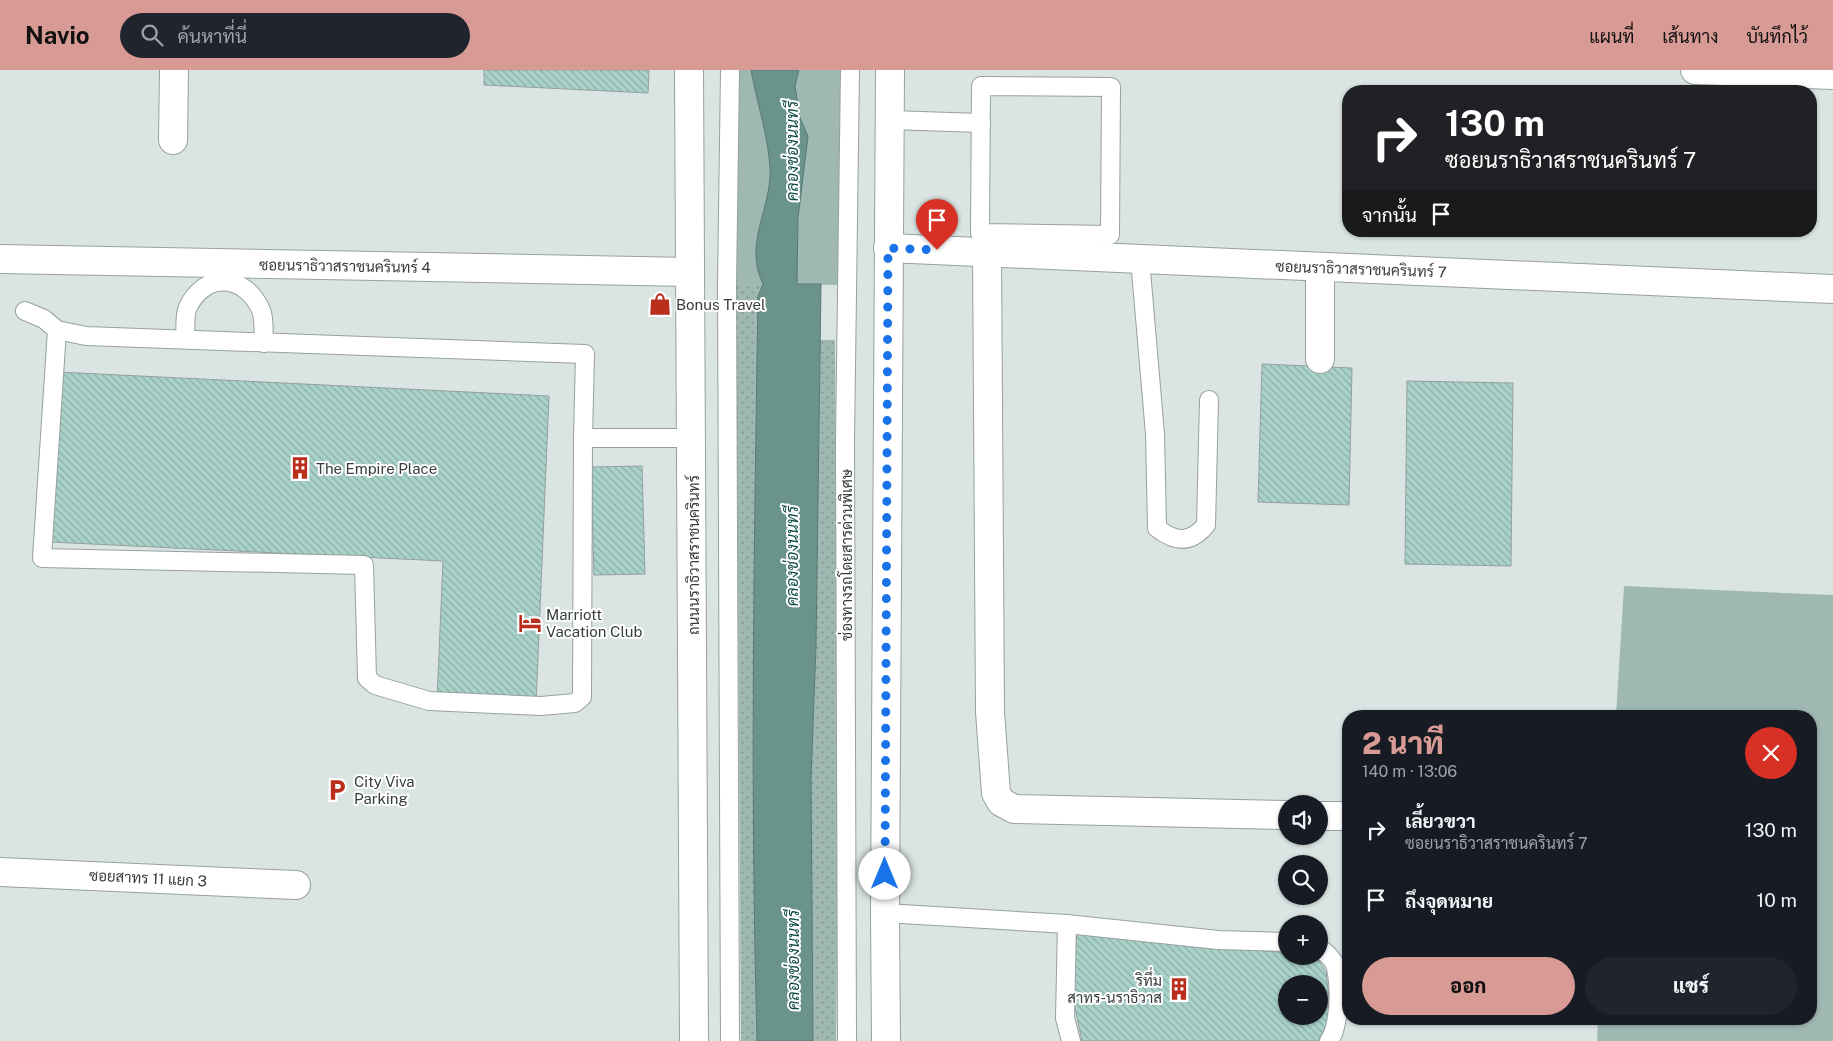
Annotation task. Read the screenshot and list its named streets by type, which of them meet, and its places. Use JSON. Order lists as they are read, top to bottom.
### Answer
{
  "streets": {
    "street": [
      "ซอยนราธิวาสราชนครินทร์ 4",
      "ซอยนราธิวาสราชนครินทร์ 7",
      "ถนนนราธิวาสราชนครินทร์",
      "ซอยสาทร 11 แยก 3"
    ],
    "lane": ["ช่องทางรถโดยสารด่วนพิเศษ"]
  },
  "crossings": [
    ["ซอยนราธิวาสราชนครินทร์ 4", "ถนนนราธิวาสราชนครินทร์"]
  ],
  "water": ["คลองช่องนนทรี"],
  "places": {
    "shop": ["Bonus Travel"],
    "building": ["The Empire Place", "ริทึ่ม สาทร-นราธิวาส"],
    "hotel": ["Marriott Vacation Club"],
    "parking": ["City Viva Parking"]
  },
  "page": {
    "header": "Navio",
    "search": "ค้นหาที่นี่",
    "nav": ["แผนที่", "เส้นทาง", "บันทึกไว้"],
    "turn": ["130 m", "ซอยนราธิวาสราชนครินทร์ 7"],
    "then": "จากนั้น",
    "heading": ["2 นาที", "140 m · 13:06"],
    "map_buttons": ["+", "−"],
    "list": [
      {
        "name": "เลี้ยวขวา",
        "note": "ซอยนราธิวาสราชนครินทร์ 7",
        "value": "130 m"
      },
      {
        "name": "ถึงจุดหมาย",
        "value": "10 m"
      }
    ],
    "buttons": ["ออก", "แชร์"]
  }
}
